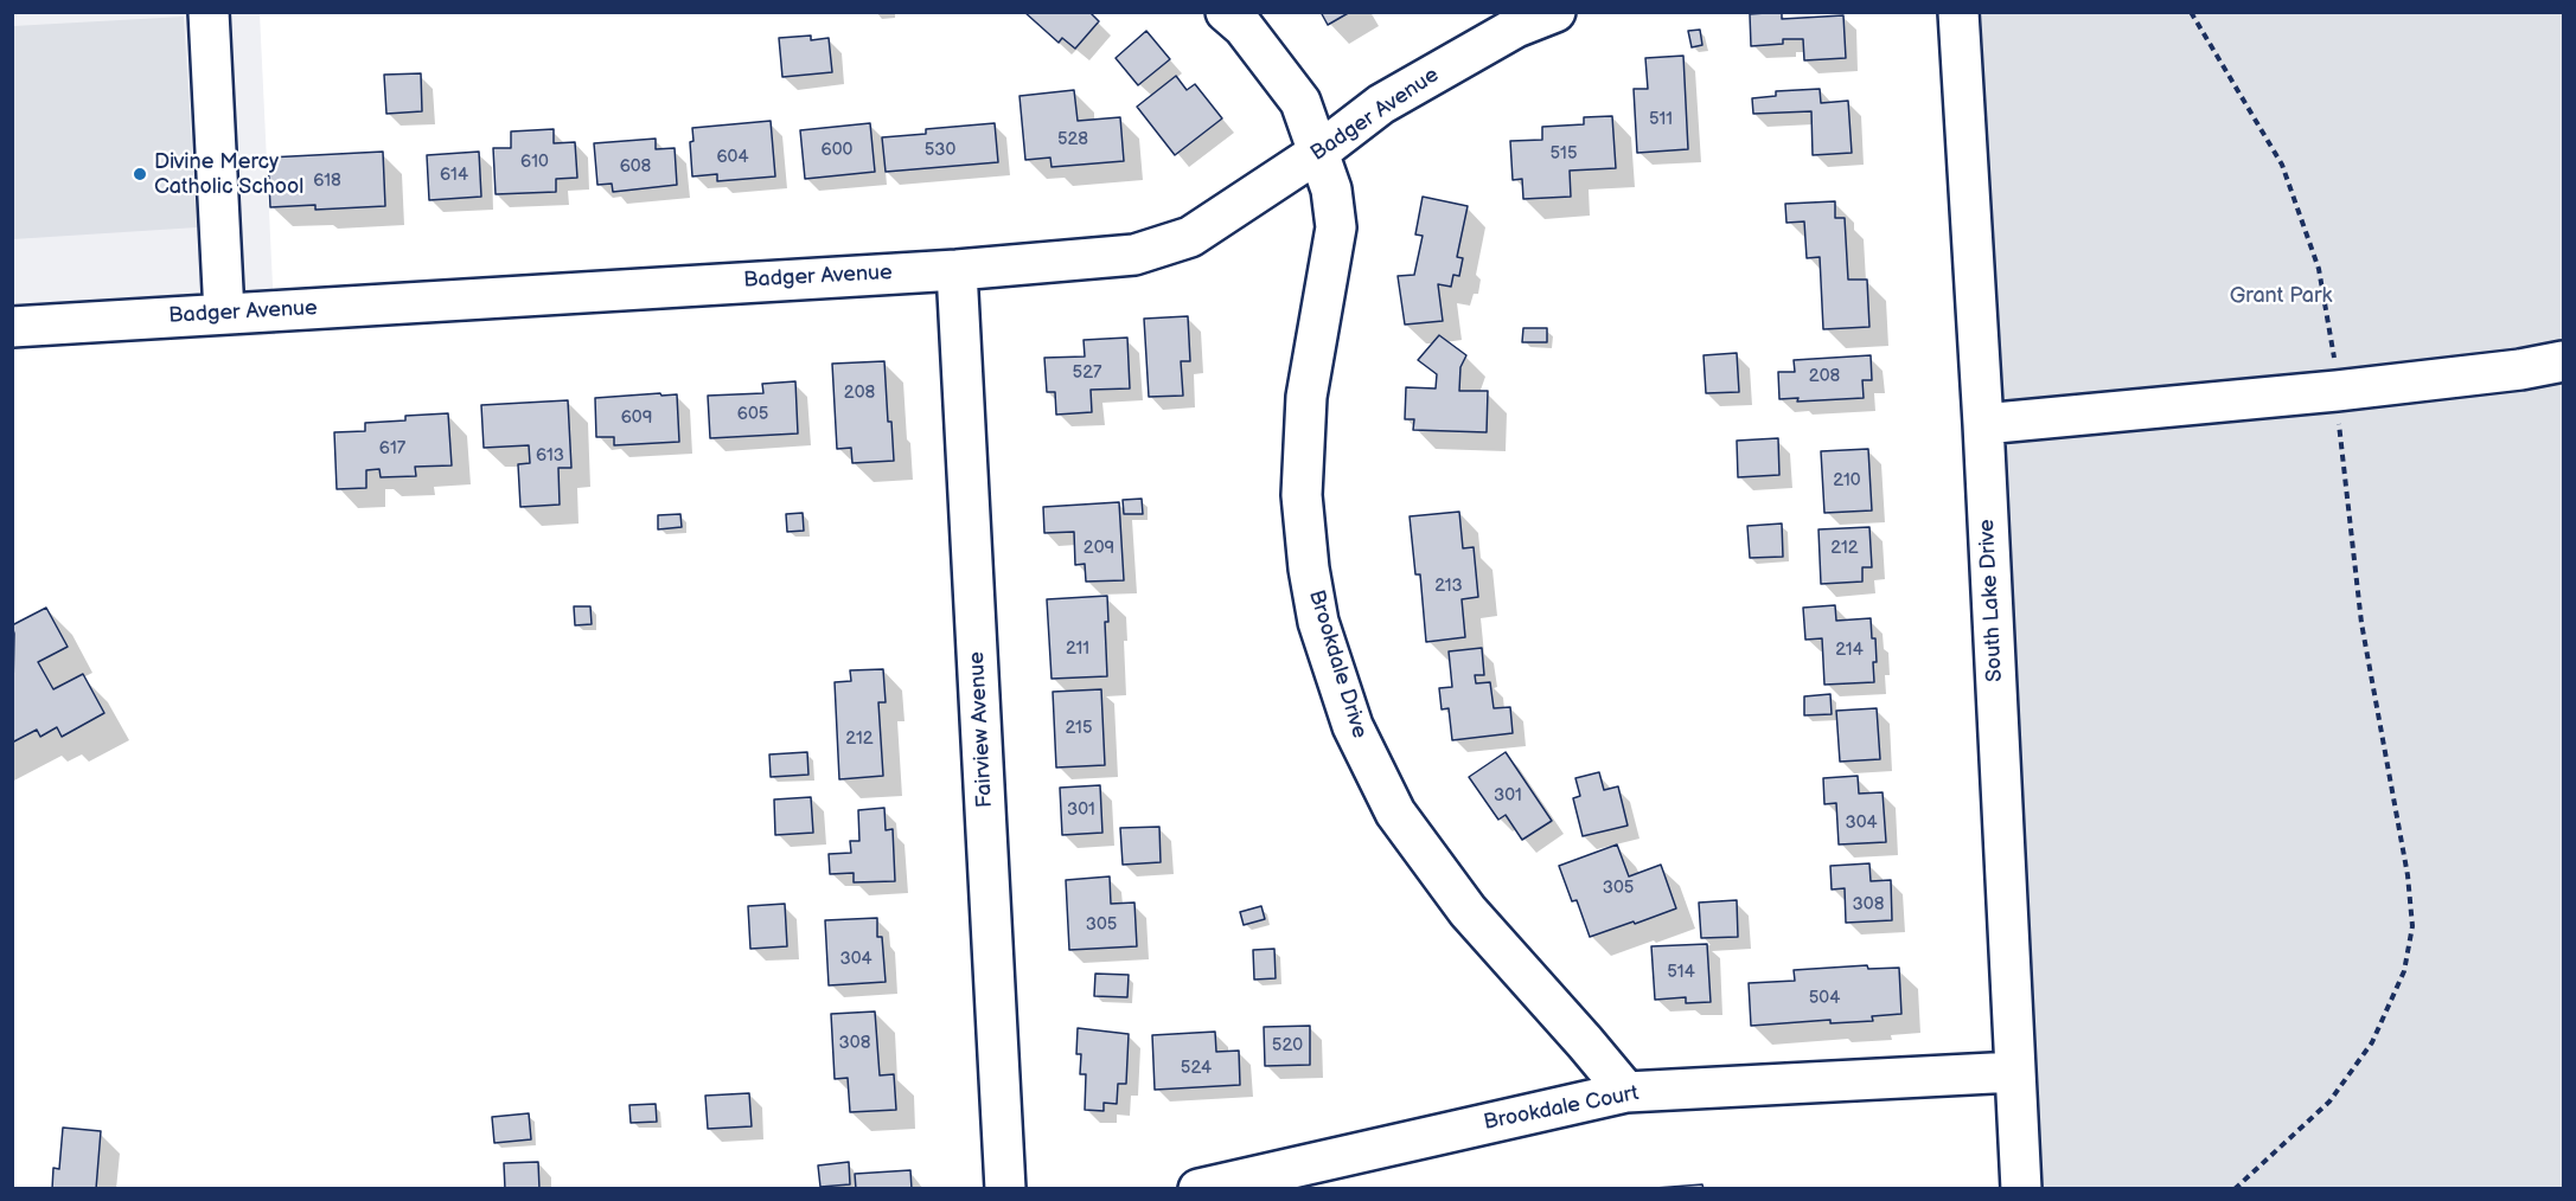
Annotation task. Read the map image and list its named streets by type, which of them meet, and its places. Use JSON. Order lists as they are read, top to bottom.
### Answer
{
  "streets": {
    "street": [
      "Badger Avenue",
      "South Lake Drive",
      "Brookdale Drive",
      "Fairview Avenue",
      "Brookdale Court"
    ]
  },
  "crossings": [
    ["Badger Avenue", "Brookdale Drive"],
    ["Badger Avenue", "Fairview Avenue"],
    ["South Lake Drive", "Brookdale Court"],
    ["Brookdale Drive", "Brookdale Court"]
  ],
  "parks": ["Grant Park"],
  "places": ["Divine Mercy Catholic School"],
  "house_numbers": [
    "511",
    "528",
    "600",
    "530",
    "515",
    "604",
    "610",
    "608",
    "614",
    "618",
    "527",
    "208",
    "208",
    "605",
    "609",
    "617",
    "613",
    "210",
    "209",
    "212",
    "213",
    "211",
    "214",
    "215",
    "212",
    "301",
    "301",
    "304",
    "305",
    "308",
    "305",
    "304",
    "514",
    "504",
    "308",
    "520",
    "524"
  ]
}
